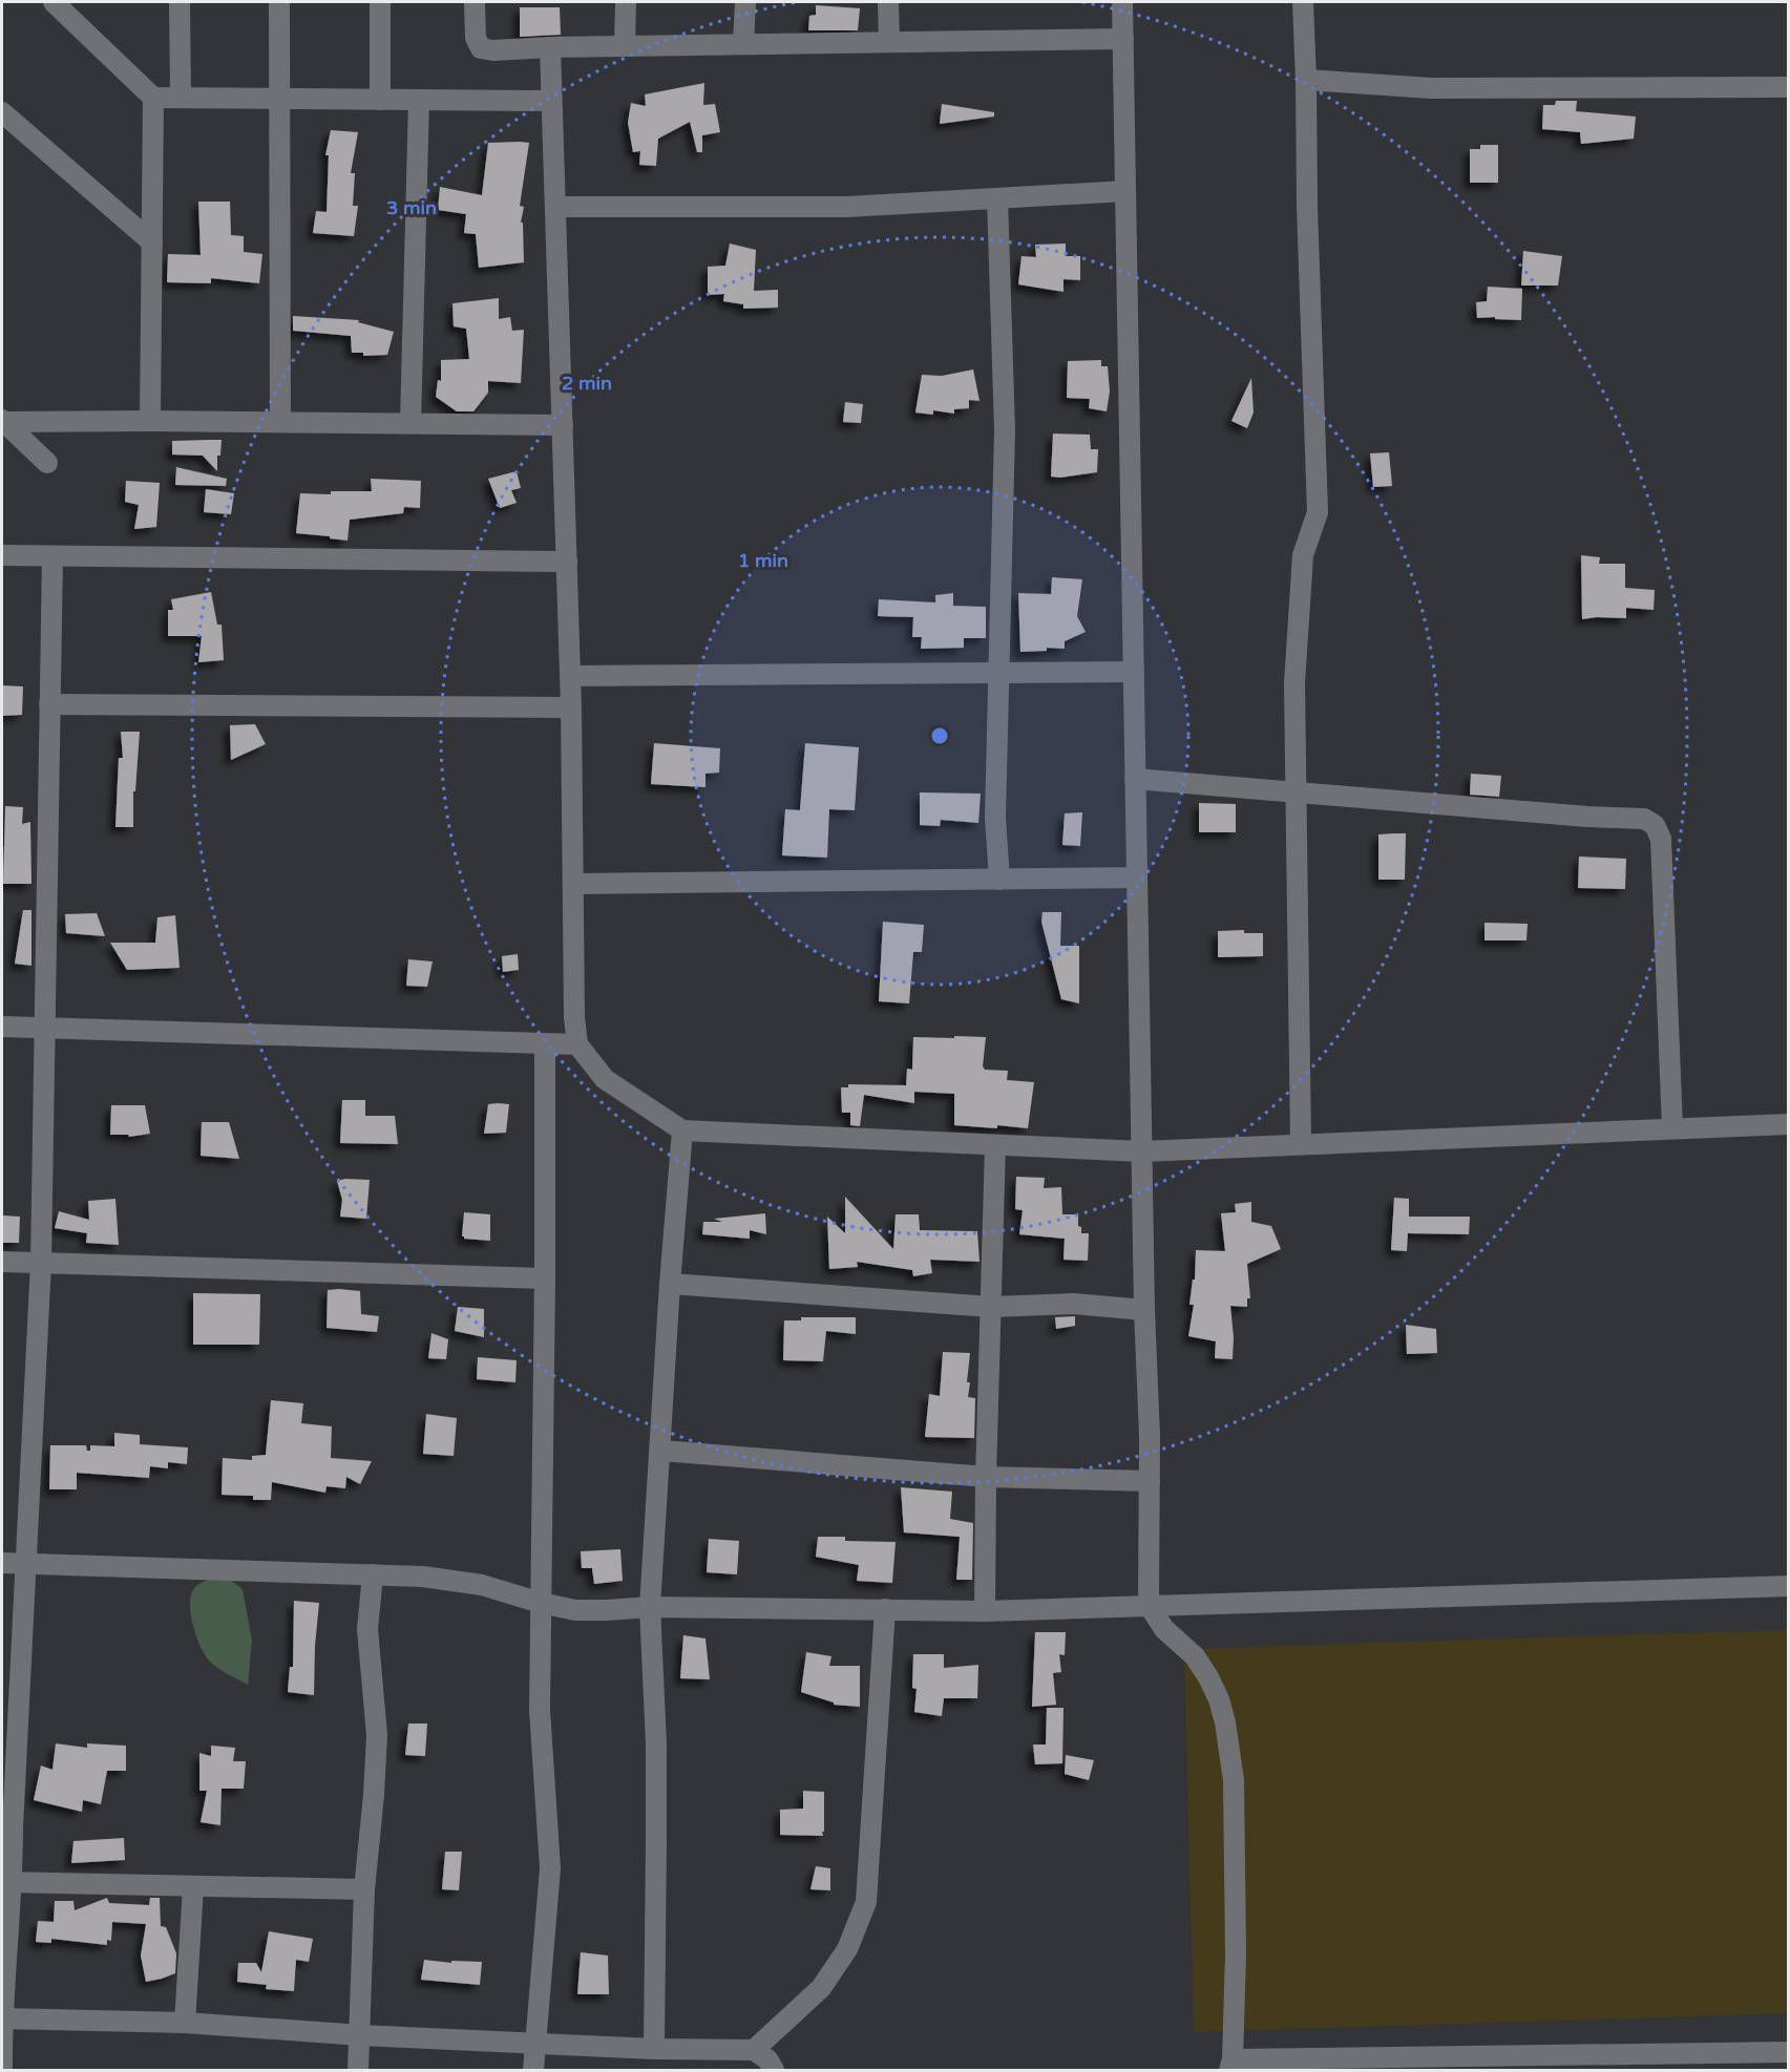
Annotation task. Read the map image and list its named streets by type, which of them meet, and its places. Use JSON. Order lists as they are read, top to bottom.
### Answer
{
  "rings": ["3 min", "2 min", "1 min"]
}
